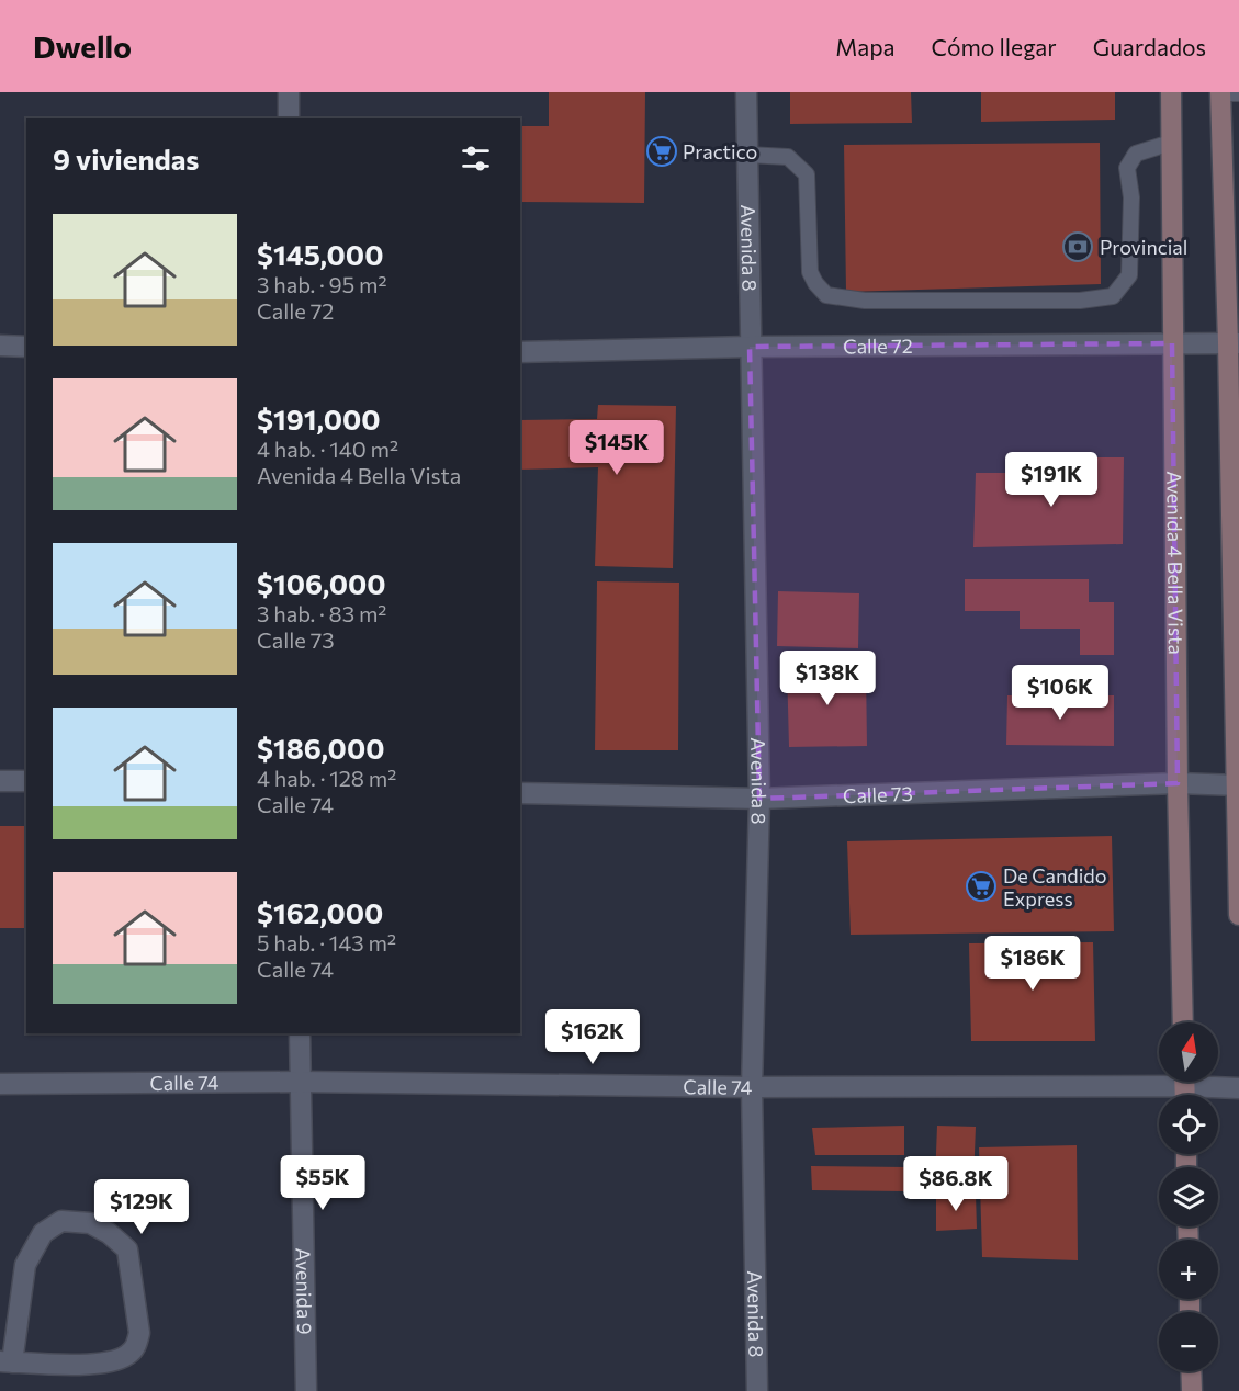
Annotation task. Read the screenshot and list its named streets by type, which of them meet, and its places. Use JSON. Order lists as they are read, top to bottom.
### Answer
{
  "streets": {
    "street": [
      "Avenida 8",
      "Calle 72",
      "Avenida 4 Bella Vista",
      "Calle 73",
      "Calle 74",
      "Avenida 9"
    ]
  },
  "crossings": [
    ["Avenida 8", "Calle 72"],
    ["Avenida 8", "Calle 73"],
    ["Avenida 8", "Calle 74"],
    ["Calle 72", "Avenida 4 Bella Vista"],
    ["Avenida 4 Bella Vista", "Calle 73"],
    ["Calle 74", "Avenida 9"]
  ],
  "places": {
    "supermarket": ["Practico", "De Candido Express"],
    "bank": ["Provincial"]
  },
  "north": "top",
  "page": {
    "header": "Dwello",
    "nav": ["Mapa", "Cómo llegar", "Guardados"],
    "heading": "9 viviendas",
    "list": [
      {
        "name": "$145,000",
        "note": "3 hab. · 95 m² · Calle 72"
      },
      {
        "name": "$191,000",
        "note": "4 hab. · 140 m² · Avenida 4 Bella Vista"
      },
      {
        "name": "$106,000",
        "note": "3 hab. · 83 m² · Calle 73"
      },
      {
        "name": "$186,000",
        "note": "4 hab. · 128 m² · Calle 74"
      },
      {
        "name": "$162,000",
        "note": "5 hab. · 143 m² · Calle 74"
      }
    ],
    "price": [
      "$145K",
      "$191K",
      "$138K",
      "$106K",
      "$186K",
      "$162K",
      "$55K",
      "$86.8K",
      "$129K"
    ],
    "map_buttons": ["+", "−"]
  }
}
